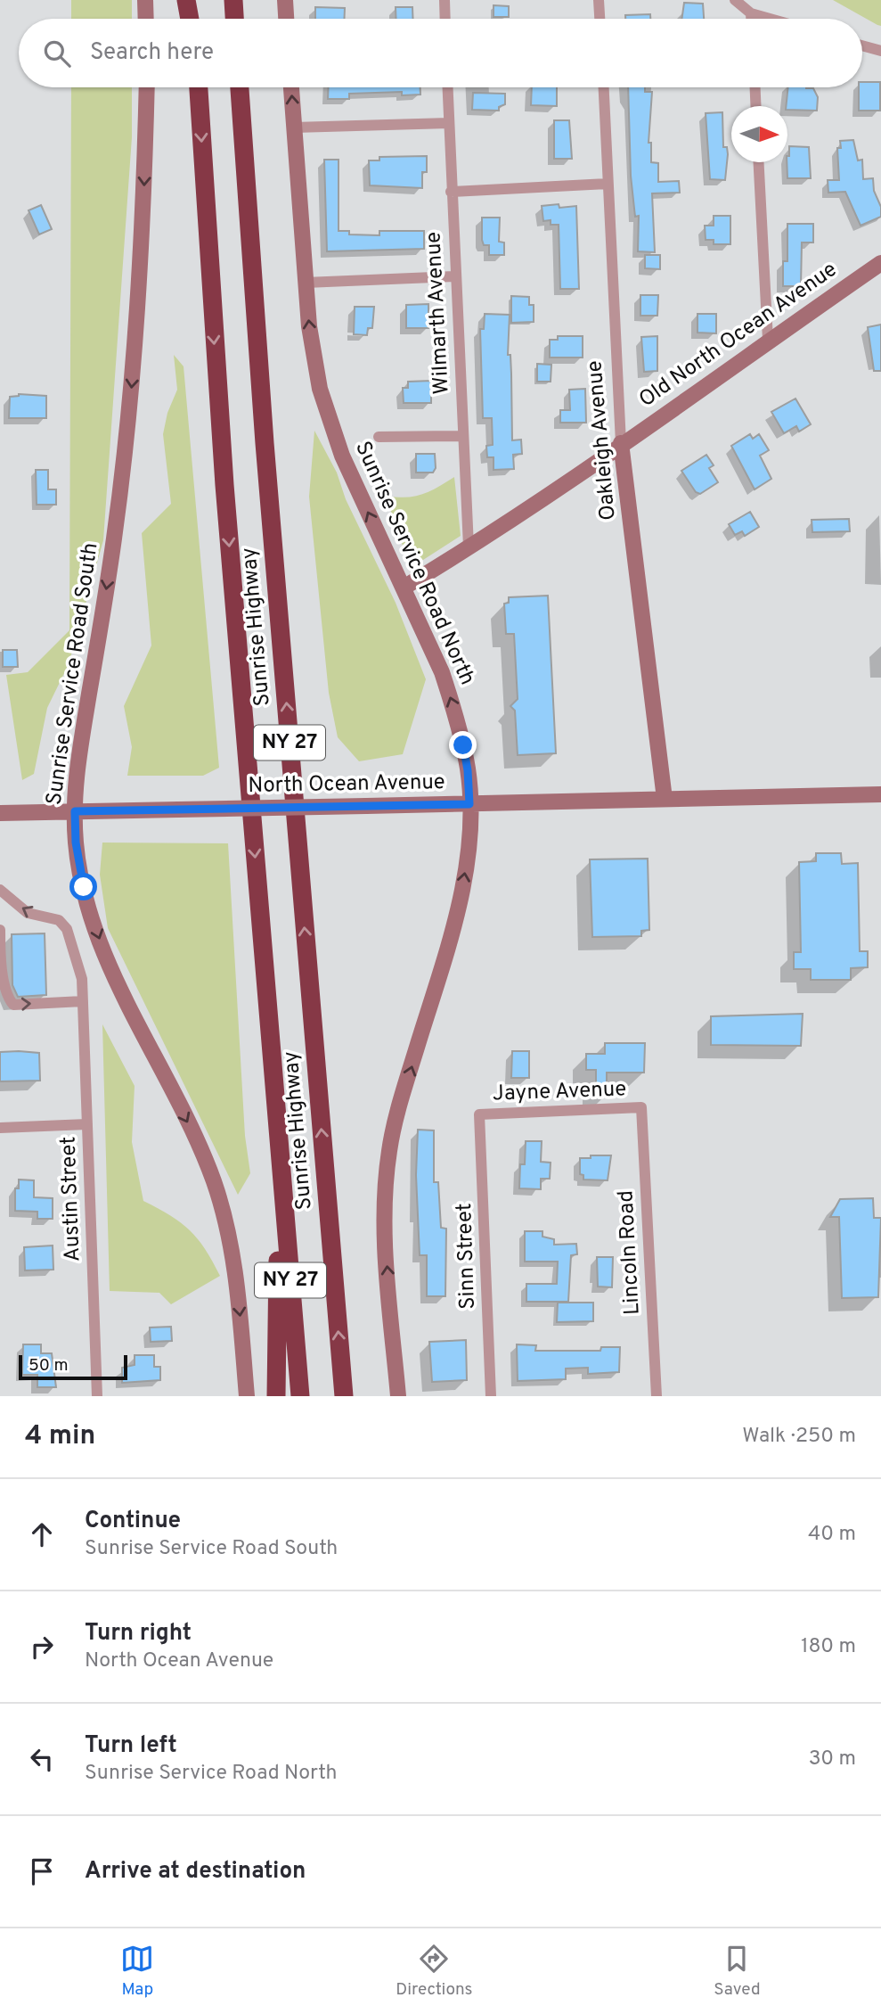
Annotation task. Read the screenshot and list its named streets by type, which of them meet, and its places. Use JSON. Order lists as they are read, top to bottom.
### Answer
{
  "streets": {
    "highway": ["Sunrise Highway", "NY 27"],
    "main road": [
      "Old North Ocean Avenue",
      "Oakleigh Avenue",
      "Sunrise Service Road North",
      "Sunrise Service Road South",
      "North Ocean Avenue"
    ],
    "street": [
      "Wilmarth Avenue",
      "Jayne Avenue",
      "Austin Street",
      "Lincoln Road",
      "Sinn Street"
    ]
  },
  "crossings": [
    ["Wilmarth Avenue", "Old North Ocean Avenue"],
    ["Old North Ocean Avenue", "Oakleigh Avenue"],
    ["Old North Ocean Avenue", "Sunrise Service Road North"],
    ["Oakleigh Avenue", "North Ocean Avenue"],
    ["Sunrise Service Road North", "North Ocean Avenue"],
    ["Sunrise Service Road South", "North Ocean Avenue"],
    ["Jayne Avenue", "Lincoln Road"],
    ["Jayne Avenue", "Sinn Street"]
  ],
  "one_way": ["Sunrise Service Road North", "Sunrise Service Road South"],
  "scale_bar": "50 m",
  "north": "right",
  "page": {
    "search": "Search here",
    "scale": "50 m",
    "heading": ["4 min", "Walk · 250 m"],
    "list": [
      ["Continue", "Sunrise Service Road South", "40 m"],
      ["Turn right", "North Ocean Avenue", "180 m"],
      ["Turn left", "Sunrise Service Road North", "30 m"],
      "Arrive at destination"
    ],
    "nav": ["Map", "Directions", "Saved"]
  }
}
